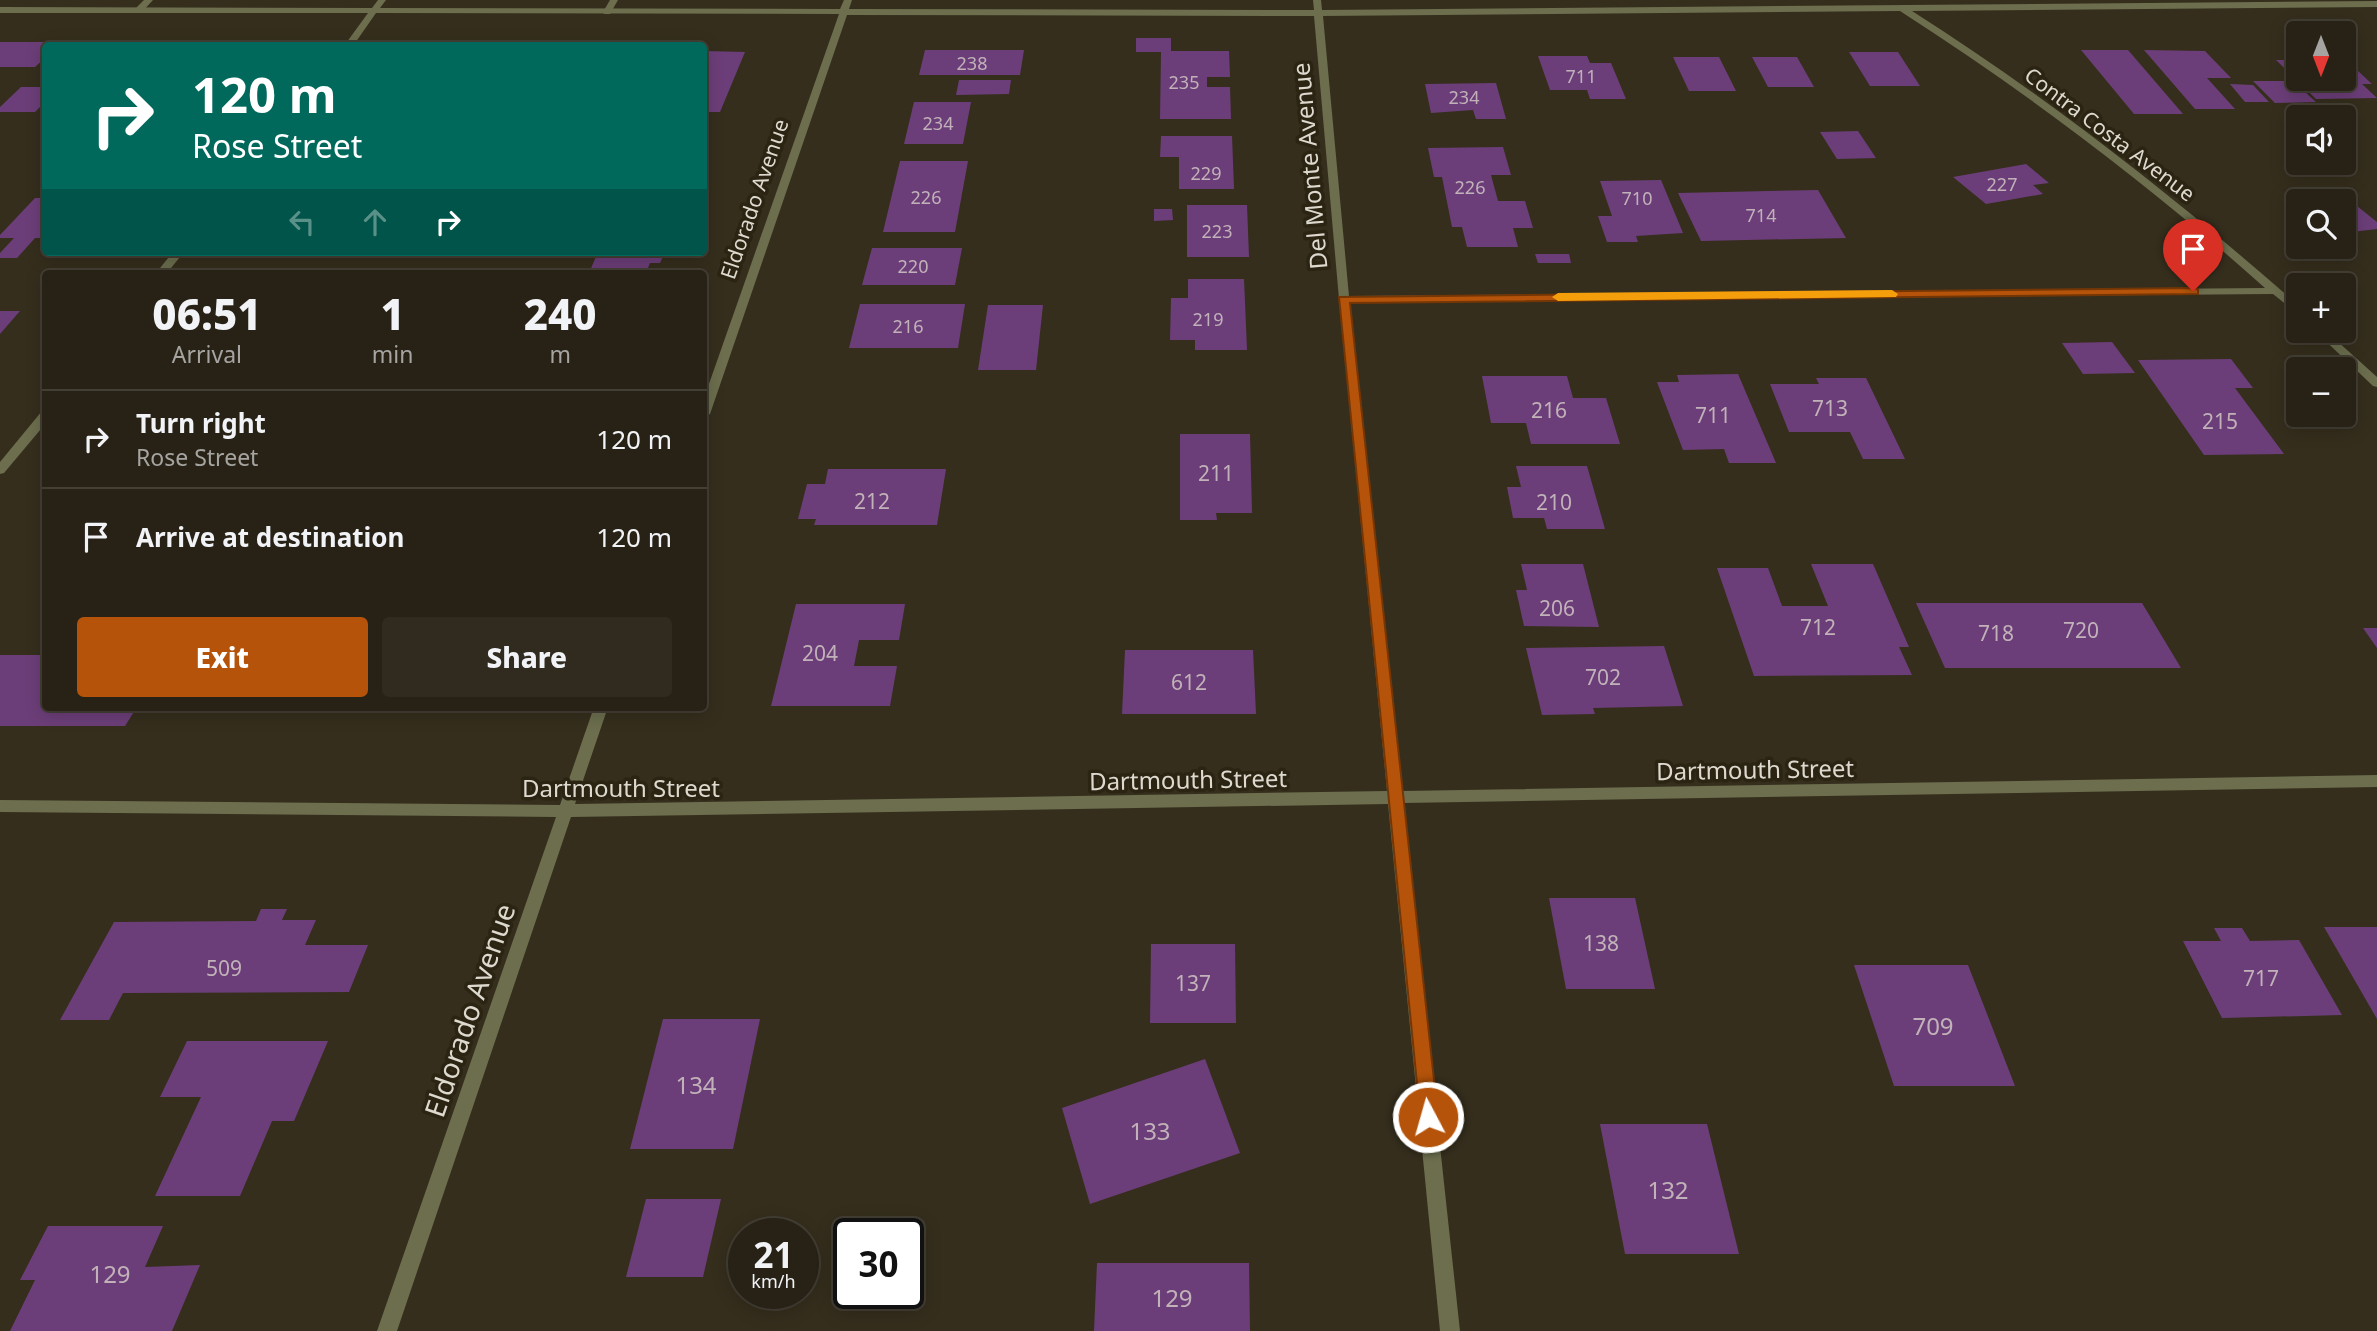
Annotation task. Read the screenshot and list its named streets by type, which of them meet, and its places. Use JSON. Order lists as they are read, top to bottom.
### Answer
{
  "streets": {
    "street": [
      "Contra Costa Avenue",
      "Del Monte Avenue",
      "Eldorado Avenue",
      "Dartmouth Street"
    ]
  },
  "crossings": [
    ["Del Monte Avenue", "Dartmouth Street"],
    ["Eldorado Avenue", "Dartmouth Street"]
  ],
  "house_numbers": [
    "238",
    "711",
    "235",
    "234",
    "234",
    "229",
    "227",
    "226",
    "226",
    "710",
    "714",
    "223",
    "220",
    "219",
    "216",
    "713",
    "216",
    "711",
    "215",
    "211",
    "212",
    "210",
    "206",
    "712",
    "720",
    "718",
    "204",
    "702",
    "612",
    "138",
    "509",
    "717",
    "137",
    "709",
    "134",
    "133",
    "132",
    "129",
    "129"
  ],
  "north": "bottom",
  "page": {
    "map_buttons": ["+", "−"],
    "turn": ["120 m", "Rose Street"],
    "eta": [
      "06:51",
      "Arrival",
      "1",
      "min",
      "240",
      "m"
    ],
    "list": [
      {
        "name": "Turn right",
        "note": "Rose Street",
        "value": "120 m"
      },
      {
        "name": "Arrive at destination",
        "value": "120 m"
      }
    ],
    "buttons": ["Exit", "Share"],
    "speed": "21 km/h",
    "limit": "30"
  }
}
